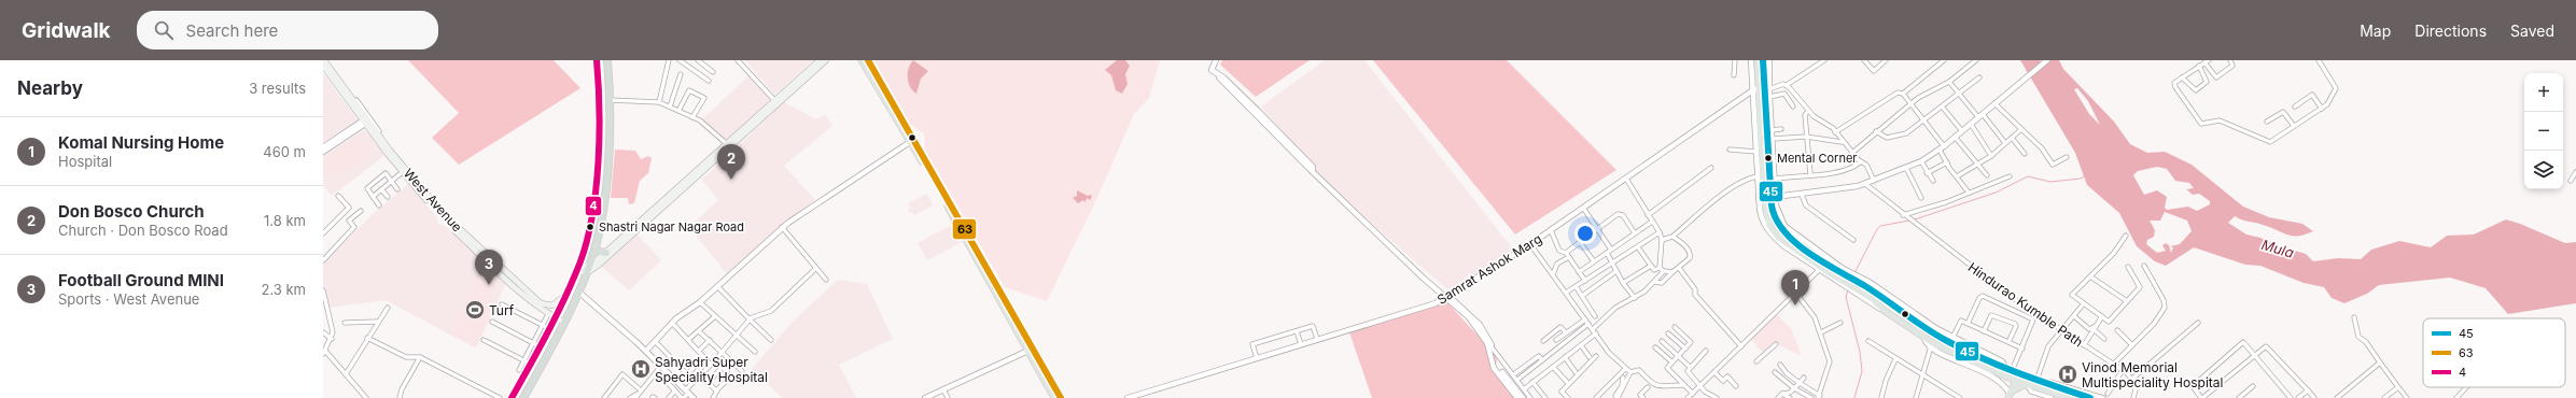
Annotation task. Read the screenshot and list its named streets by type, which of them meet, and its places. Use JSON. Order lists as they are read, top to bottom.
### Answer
{
  "streets": {
    "main road": ["West Avenue"],
    "street": ["Samrat Ashok Marg", "Hindurao Kumble Path"]
  },
  "water": ["Mula"],
  "places": {
    "other": ["Mental Corner", "Shastri Nagar Nagar Road"],
    "sports": ["Turf"],
    "hospital": ["Sahyadri Super Speciality Hospital", "Vinod Memorial Multispeciality Hospital"]
  },
  "lines": ["transit line 45", "transit line 63", "transit line 4"],
  "legend": ["45", "63", "4"],
  "page": {
    "header": "Gridwalk",
    "search": "Search here",
    "nav": ["Map", "Directions", "Saved"],
    "heading": ["Nearby", "3 results"],
    "map_buttons": ["+", "−"],
    "list": [
      {
        "mark": "1",
        "name": "Komal Nursing Home",
        "note": "Hospital",
        "value": "460 m"
      },
      {
        "mark": "2",
        "name": "Don Bosco Church",
        "note": "Church · Don Bosco Road",
        "value": "1.8 km"
      },
      {
        "mark": "3",
        "name": "Football Ground MINI",
        "note": "Sports · West Avenue",
        "value": "2.3 km"
      }
    ],
    "pins": ["2", "3", "1"]
  }
}
